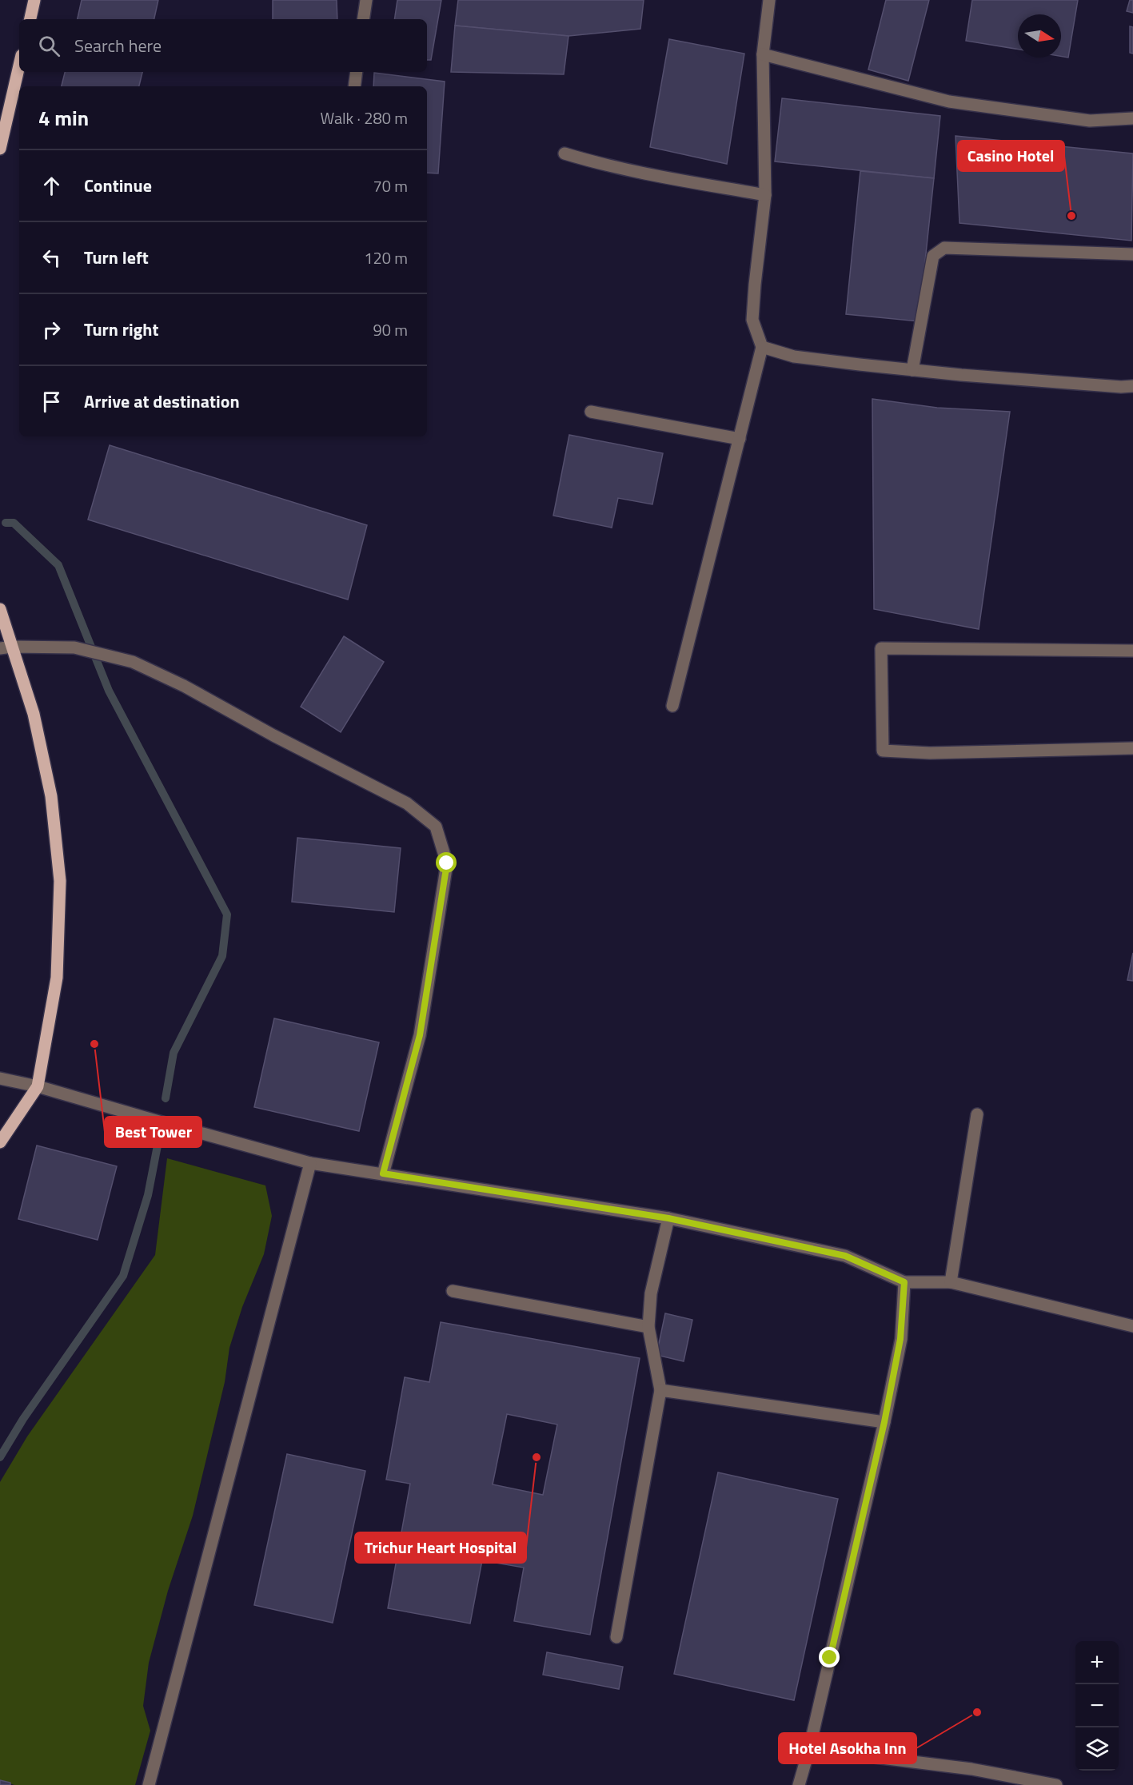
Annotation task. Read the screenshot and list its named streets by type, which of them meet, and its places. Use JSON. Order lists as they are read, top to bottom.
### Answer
{
  "places": [
    "Casino Hotel",
    "Best Tower",
    "Trichur Heart Hospital",
    "Hotel Asokha Inn"
  ],
  "north": "right",
  "page": {
    "search": "Search here",
    "heading": ["4 min", "Walk · 280 m"],
    "list": [
      ["Continue", "70 m"],
      ["Turn left", "120 m"],
      ["Turn right", "90 m"],
      "Arrive at destination"
    ],
    "map_buttons": ["+", "−"]
  }
}
